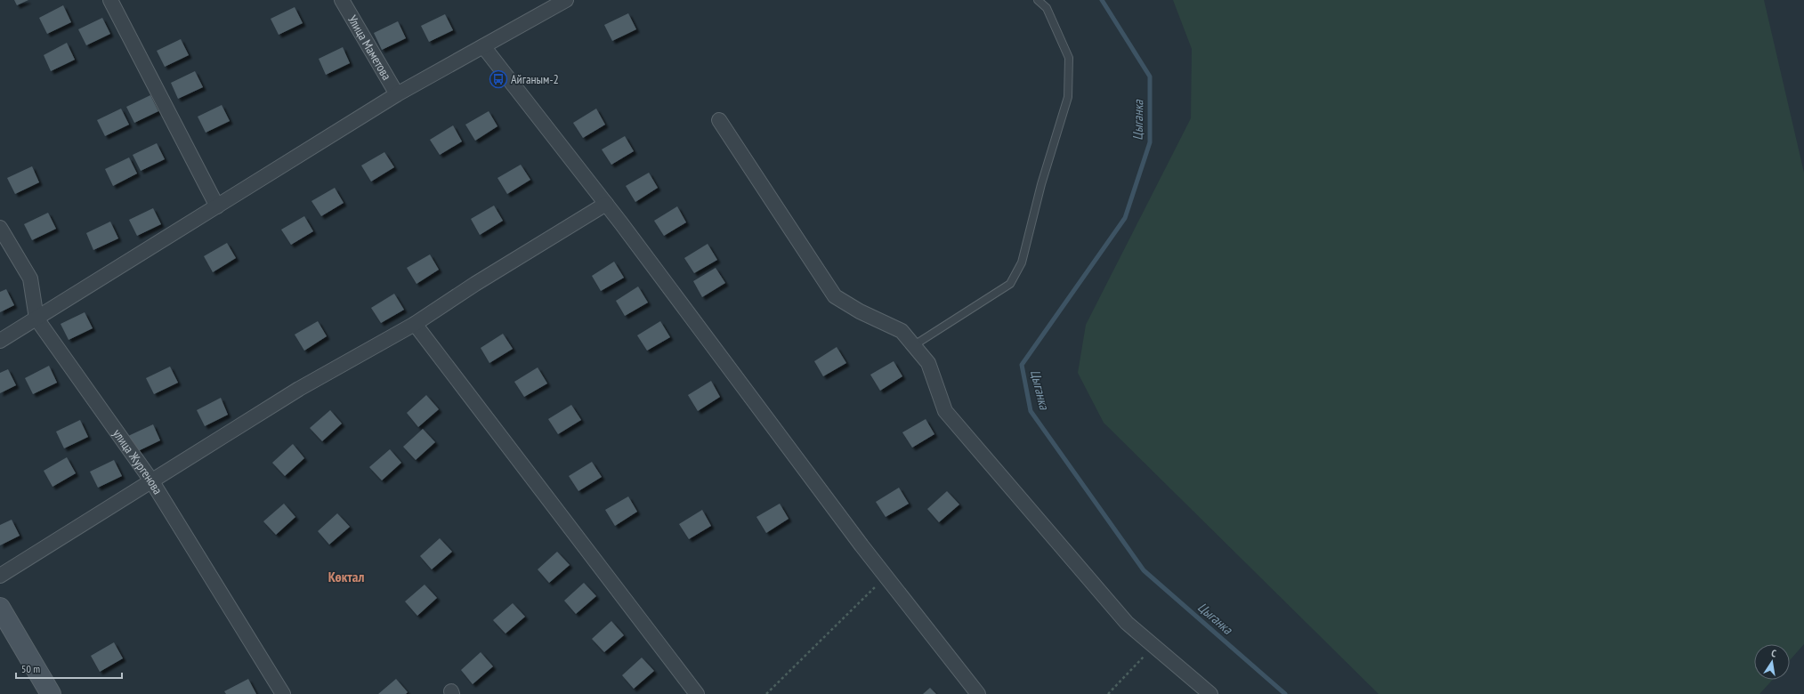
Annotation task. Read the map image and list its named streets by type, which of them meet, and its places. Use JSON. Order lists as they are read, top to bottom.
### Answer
{
  "streets": {
    "street": ["Улица Маметова", "улица Жургенова"]
  },
  "districts": ["Көктал"],
  "water": ["Цыганка"],
  "places": {
    "bus stop": ["Айганым-2"]
  },
  "scale_bar": "50 m",
  "north": "top"
}
